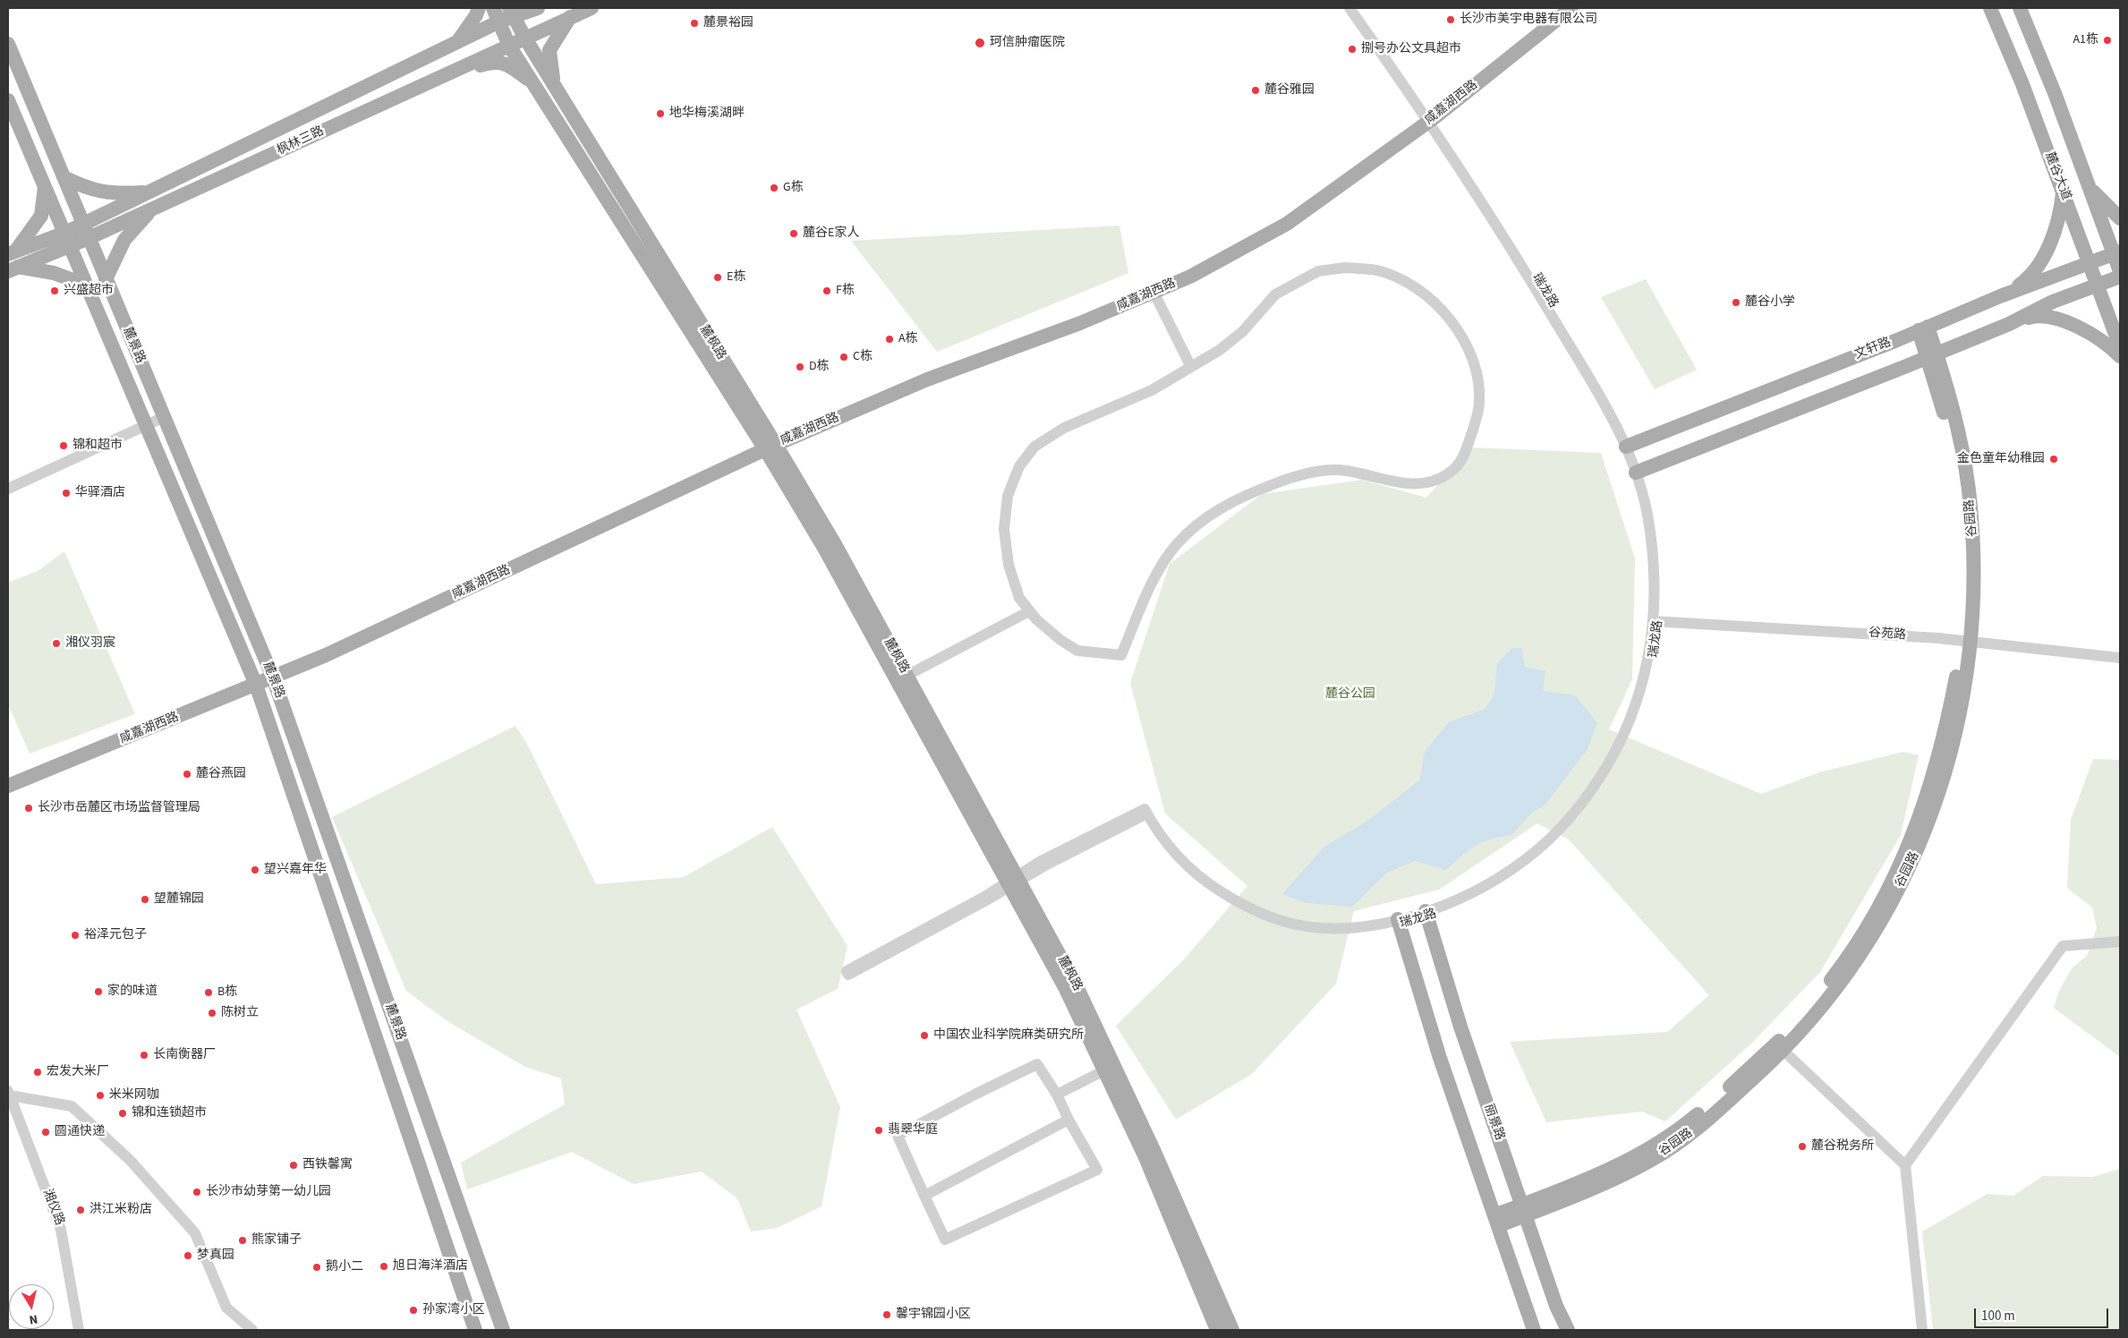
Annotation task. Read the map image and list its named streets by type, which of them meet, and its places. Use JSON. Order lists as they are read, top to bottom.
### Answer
{
  "streets": {
    "main road": [
      "咸嘉湖西路",
      "枫林三路",
      "麓谷大道",
      "麓枫路",
      "麓景路",
      "文轩路",
      "谷园路",
      "丽景路"
    ],
    "street": ["瑞龙路", "谷苑路", "湘仪路"]
  },
  "crossings": [
    ["咸嘉湖西路", "瑞龙路"],
    ["咸嘉湖西路", "麓枫路"],
    ["咸嘉湖西路", "麓景路"],
    ["枫林三路", "麓枫路"],
    ["枫林三路", "麓景路"],
    ["麓谷大道", "文轩路"],
    ["瑞龙路", "麓枫路"],
    ["瑞龙路", "文轩路"],
    ["瑞龙路", "谷苑路"],
    ["瑞龙路", "丽景路"],
    ["文轩路", "谷园路"],
    ["谷园路", "谷苑路"],
    ["谷园路", "丽景路"]
  ],
  "parks": ["麓谷公园"],
  "places": [
    "长沙市美宇电器有限公司",
    "麓景裕园",
    "A1栋",
    "珂信肿瘤医院",
    "捌号办公文具超市",
    "麓谷雅园",
    "地华梅溪湖畔",
    "G栋",
    "麓谷E家人",
    "E栋",
    "兴盛超市",
    "F栋",
    "麓谷小学",
    "A栋",
    "C栋",
    "D栋",
    "锦和超市",
    "金色童年幼稚园",
    "华驿酒店",
    "湘仪羽宸",
    "麓谷燕园",
    "长沙市岳麓区市场监督管理局",
    "望兴嘉年华",
    "望麓锦园",
    "裕泽元包子",
    "家的味道",
    "B栋",
    "陈树立",
    "中国农业科学院麻类研究所",
    "长南衡器厂",
    "宏发大米厂",
    "米米网咖",
    "锦和连锁超市",
    "翡翠华庭",
    "圆通快递",
    "麓谷税务所",
    "西铁馨寓",
    "长沙市幼芽第一幼儿园",
    "洪江米粉店",
    "熊家铺子",
    "梦真园",
    "旭日海洋酒店",
    "鹅小二",
    "孙家湾小区",
    "馨宇锦园小区"
  ],
  "scale_bar": "100 m",
  "north": "bottom"
}
